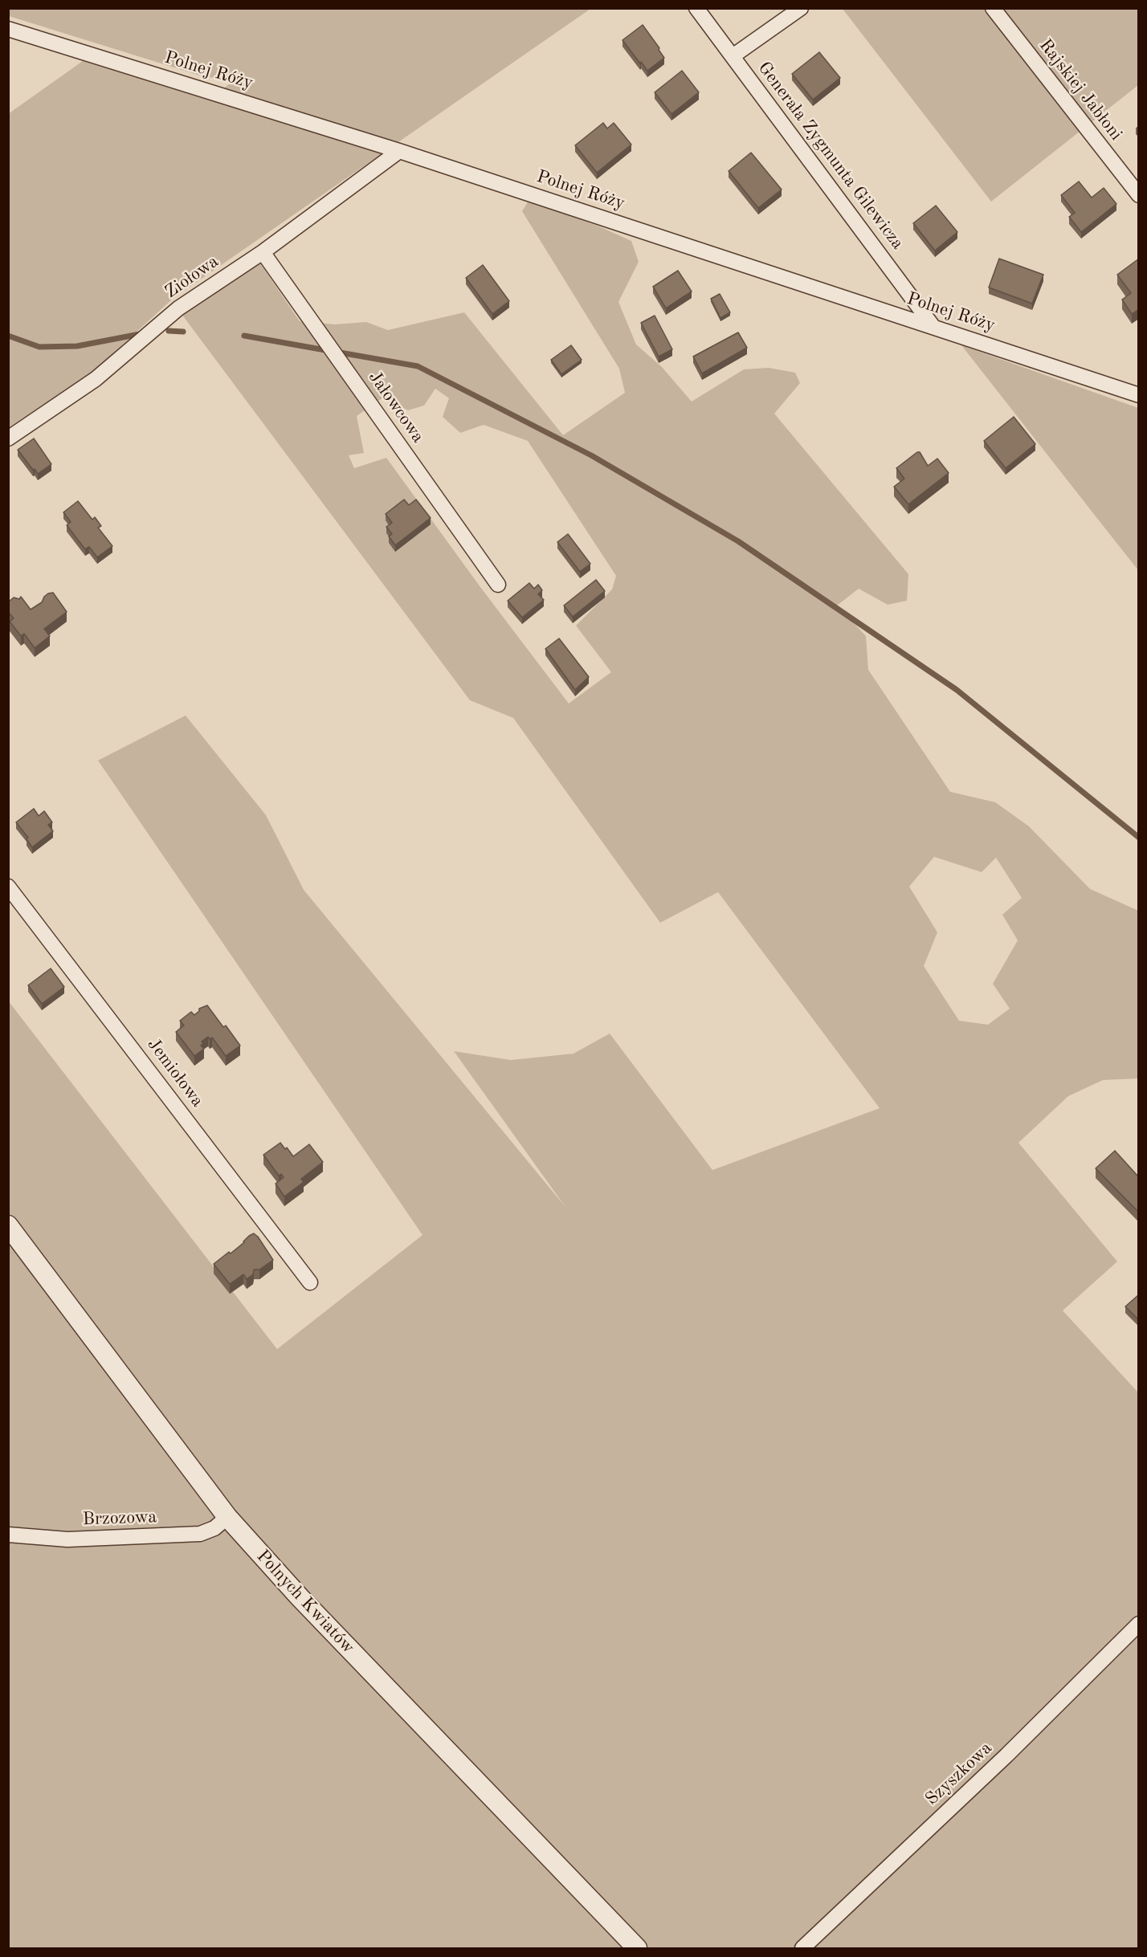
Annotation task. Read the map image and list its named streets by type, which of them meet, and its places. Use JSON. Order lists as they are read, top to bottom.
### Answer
{
  "streets": {
    "street": [
      "Polnej Róży",
      "Rajskiej Jabłoni",
      "Generała Zygmunta Gilewicza",
      "Ziołowa",
      "Jałowcowa",
      "Jemiołowa",
      "Brzozowa",
      "Polnych Kwiatów",
      "Szyszkowa"
    ]
  },
  "crossings": [
    ["Polnej Róży", "Generała Zygmunta Gilewicza"],
    ["Polnej Róży", "Ziołowa"],
    ["Ziołowa", "Jałowcowa"],
    ["Brzozowa", "Polnych Kwiatów"]
  ]
}
